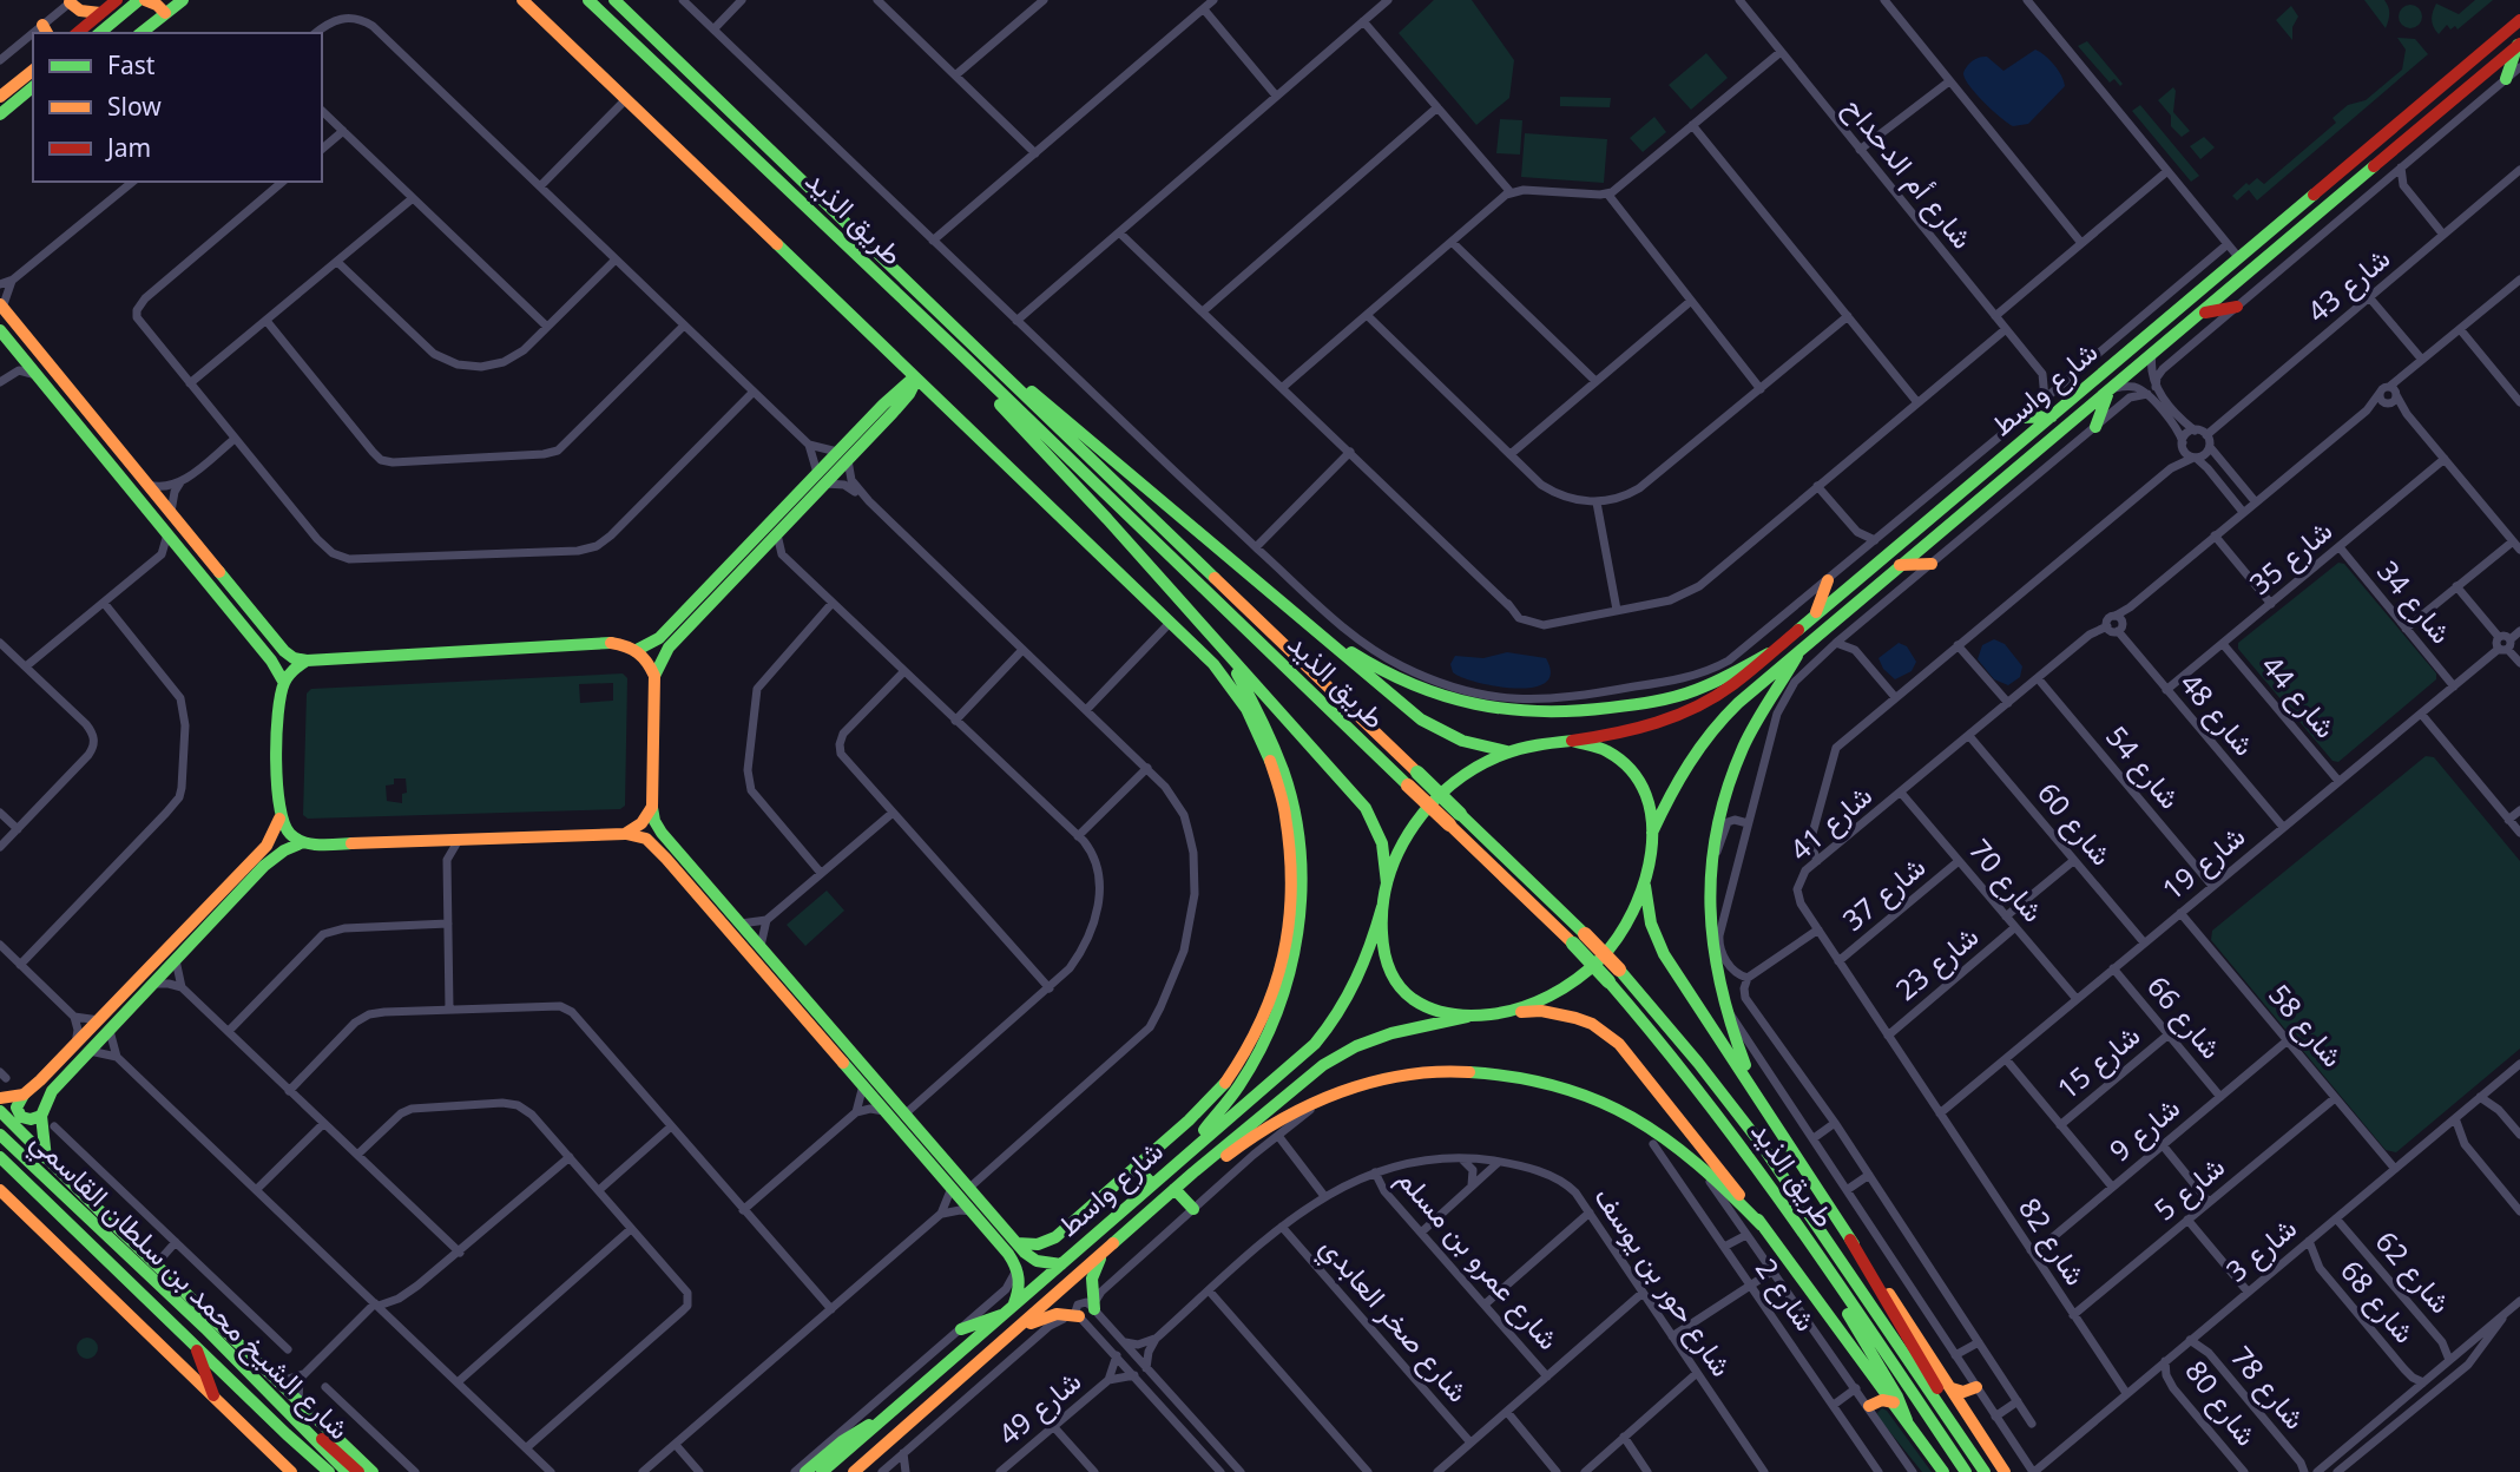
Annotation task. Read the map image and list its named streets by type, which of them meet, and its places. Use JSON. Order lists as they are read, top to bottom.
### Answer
{
  "streets": {
    "main road": ["طريق الذيد", "شارع واسط", "شارع الشيخ محمد بن سلطان القاسمي"],
    "street": [
      "شارع أم الدحداح",
      "شارع 43",
      "شارع 35",
      "شارع 34",
      "شارع 44",
      "شارع 48",
      "شارع 54",
      "شارع 41",
      "شارع 60",
      "شارع 19",
      "شارع 70",
      "شارع 37",
      "شارع 23",
      "شارع 66",
      "شارع 58",
      "شارع 15",
      "شارع 9",
      "شارع 5",
      "شارع 82",
      "شارع 3",
      "شارع عمرو بن مسلم",
      "شارع 62",
      "شارع حور بن يوسف",
      "شارع 2",
      "شارع 68",
      "شارع صخر العابدي",
      "شارع 78",
      "شارع 80",
      "شارع 49"
    ]
  },
  "crossings": [
    ["شارع 35", "شارع 34"],
    ["شارع 35", "شارع 44"],
    ["شارع 35", "شارع 48"],
    ["شارع 34", "شارع 19"],
    ["شارع 44", "شارع 19"],
    ["شارع 48", "شارع 41"],
    ["شارع 48", "شارع 19"],
    ["شارع 54", "شارع 41"],
    ["شارع 54", "شارع 19"],
    ["شارع 41", "شارع 60"],
    ["شارع 41", "شارع 19"],
    ["شارع 41", "شارع 70"],
    ["شارع 41", "شارع 37"],
    ["شارع 41", "شارع 23"],
    ["شارع 41", "شارع 82"],
    ["شارع 60", "شارع 19"],
    ["شارع 19", "شارع 70"],
    ["شارع 19", "شارع 66"],
    ["شارع 19", "شارع 58"],
    ["شارع 19", "شارع 82"],
    ["شارع 70", "شارع 37"],
    ["شارع 70", "شارع 23"],
    ["شارع 66", "شارع 15"],
    ["شارع 66", "شارع 9"],
    ["شارع 58", "شارع 9"],
    ["شارع 58", "شارع 5"],
    ["شارع 58", "شارع 3"],
    ["شارع 9", "شارع 82"],
    ["شارع 5", "شارع 82"],
    ["شارع 82", "شارع 3"],
    ["شارع 3", "شارع 62"],
    ["شارع 3", "شارع 68"],
    ["شارع 3", "شارع 78"],
    ["شارع 3", "شارع 80"],
    ["شارع عمرو بن مسلم", "شارع حور بن يوسف"],
    ["شارع حور بن يوسف", "شارع صخر العابدي"]
  ],
  "legend": ["Fast", "Slow", "Jam"]
}
